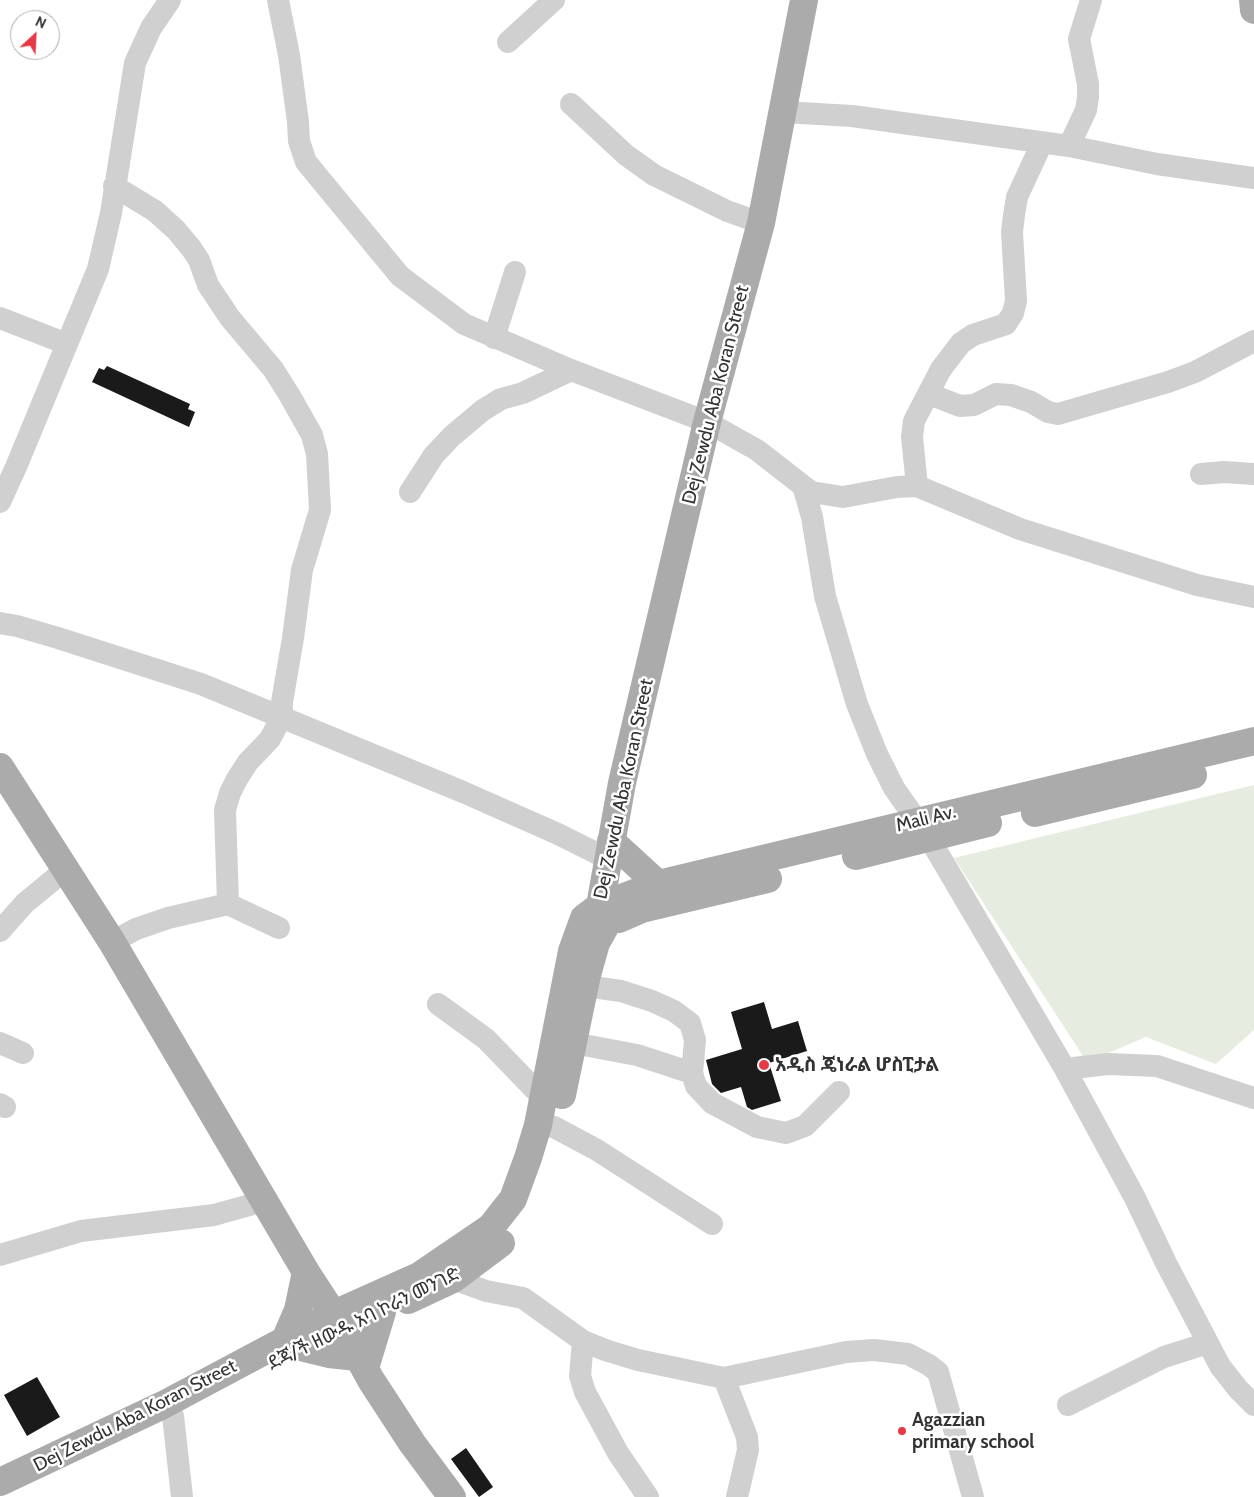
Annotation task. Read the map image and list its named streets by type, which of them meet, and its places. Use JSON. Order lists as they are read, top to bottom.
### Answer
{
  "streets": {
    "main road": ["Dej Zewdu Aba Koran Street", "Mali Av.", "ደጃ/ች ዘውዱ አባ ኮራን መንገድ"]
  },
  "crossings": [
    ["Dej Zewdu Aba Koran Street", "Mali Av."],
    ["Dej Zewdu Aba Koran Street", "ደጃ/ች ዘውዱ አባ ኮራን መንገድ"],
    ["Mali Av.", "ደጃ/ች ዘውዱ አባ ኮራን መንገድ"]
  ],
  "places": ["አዲስ ጄነራል ሆስፒታል", "Agazzian primary school"],
  "north": "top right"
}
